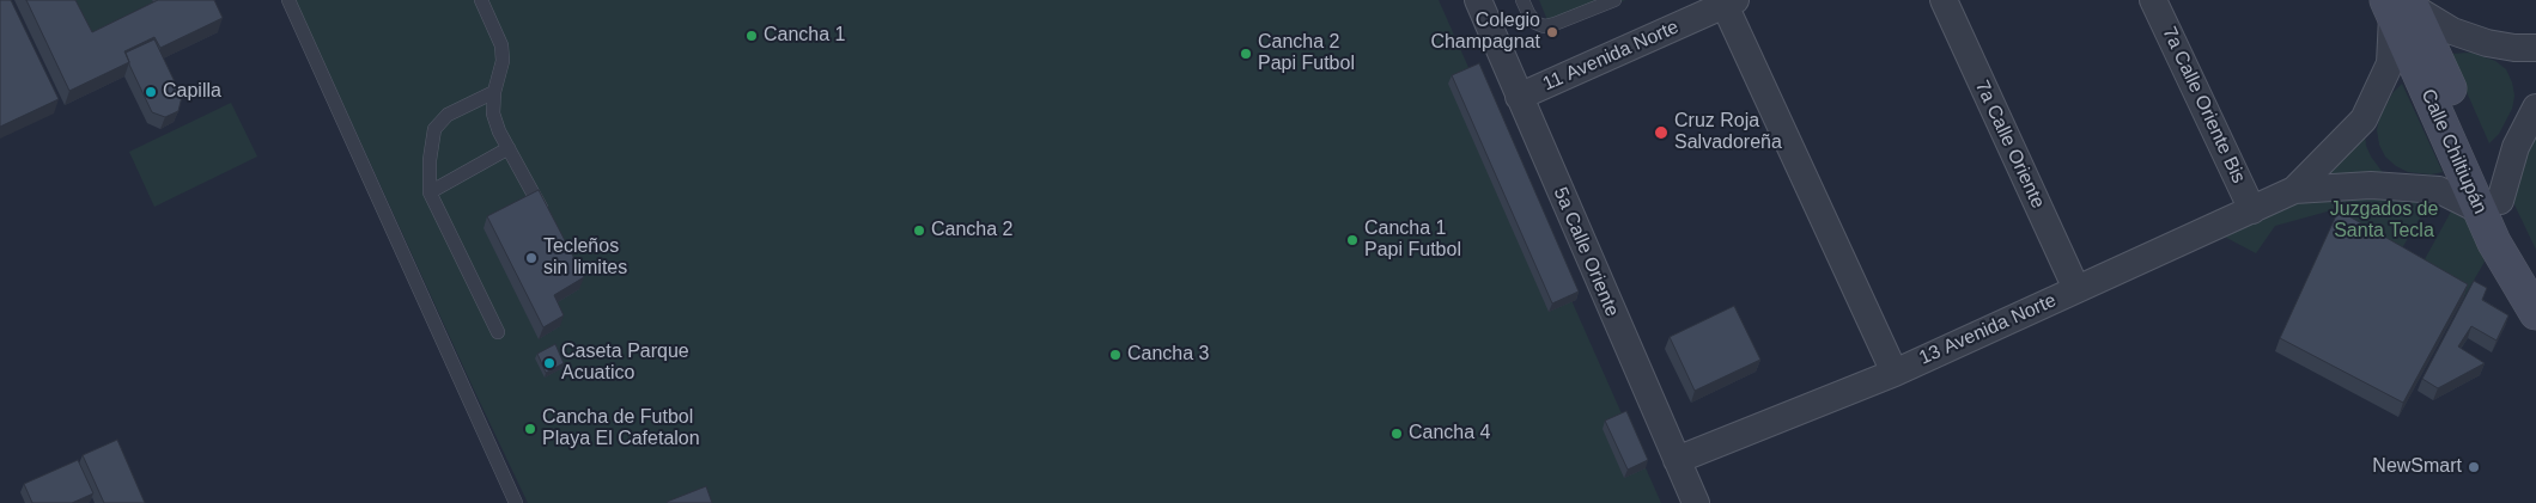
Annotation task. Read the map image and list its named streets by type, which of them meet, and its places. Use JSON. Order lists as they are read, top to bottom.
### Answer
{
  "streets": {
    "main road": ["Calle Chiltiupán"],
    "street": [
      "11 Avenida Norte",
      "7a Calle Oriente Bis",
      "7a Calle Oriente",
      "5a Calle Oriente",
      "13 Avenida Norte"
    ]
  },
  "crossings": [
    ["11 Avenida Norte", "5a Calle Oriente"],
    ["7a Calle Oriente Bis", "13 Avenida Norte"],
    ["7a Calle Oriente", "13 Avenida Norte"],
    ["Calle Chiltiupán", "13 Avenida Norte"],
    ["5a Calle Oriente", "13 Avenida Norte"]
  ],
  "parks": ["Juzgados de Santa Tecla"],
  "places": [
    "Colegio Champagnat",
    "Cancha 1",
    "Cancha 2 Papi Futbol",
    "Capilla",
    "Cruz Roja Salvadoreña",
    "Cancha 2",
    "Cancha 1 Papi Futbol",
    "Tecleños sin limites",
    "Cancha 3",
    "Caseta Parque Acuatico",
    "Cancha de Futbol Playa El Cafetalon",
    "Cancha 4",
    "NewSmart"
  ]
}
